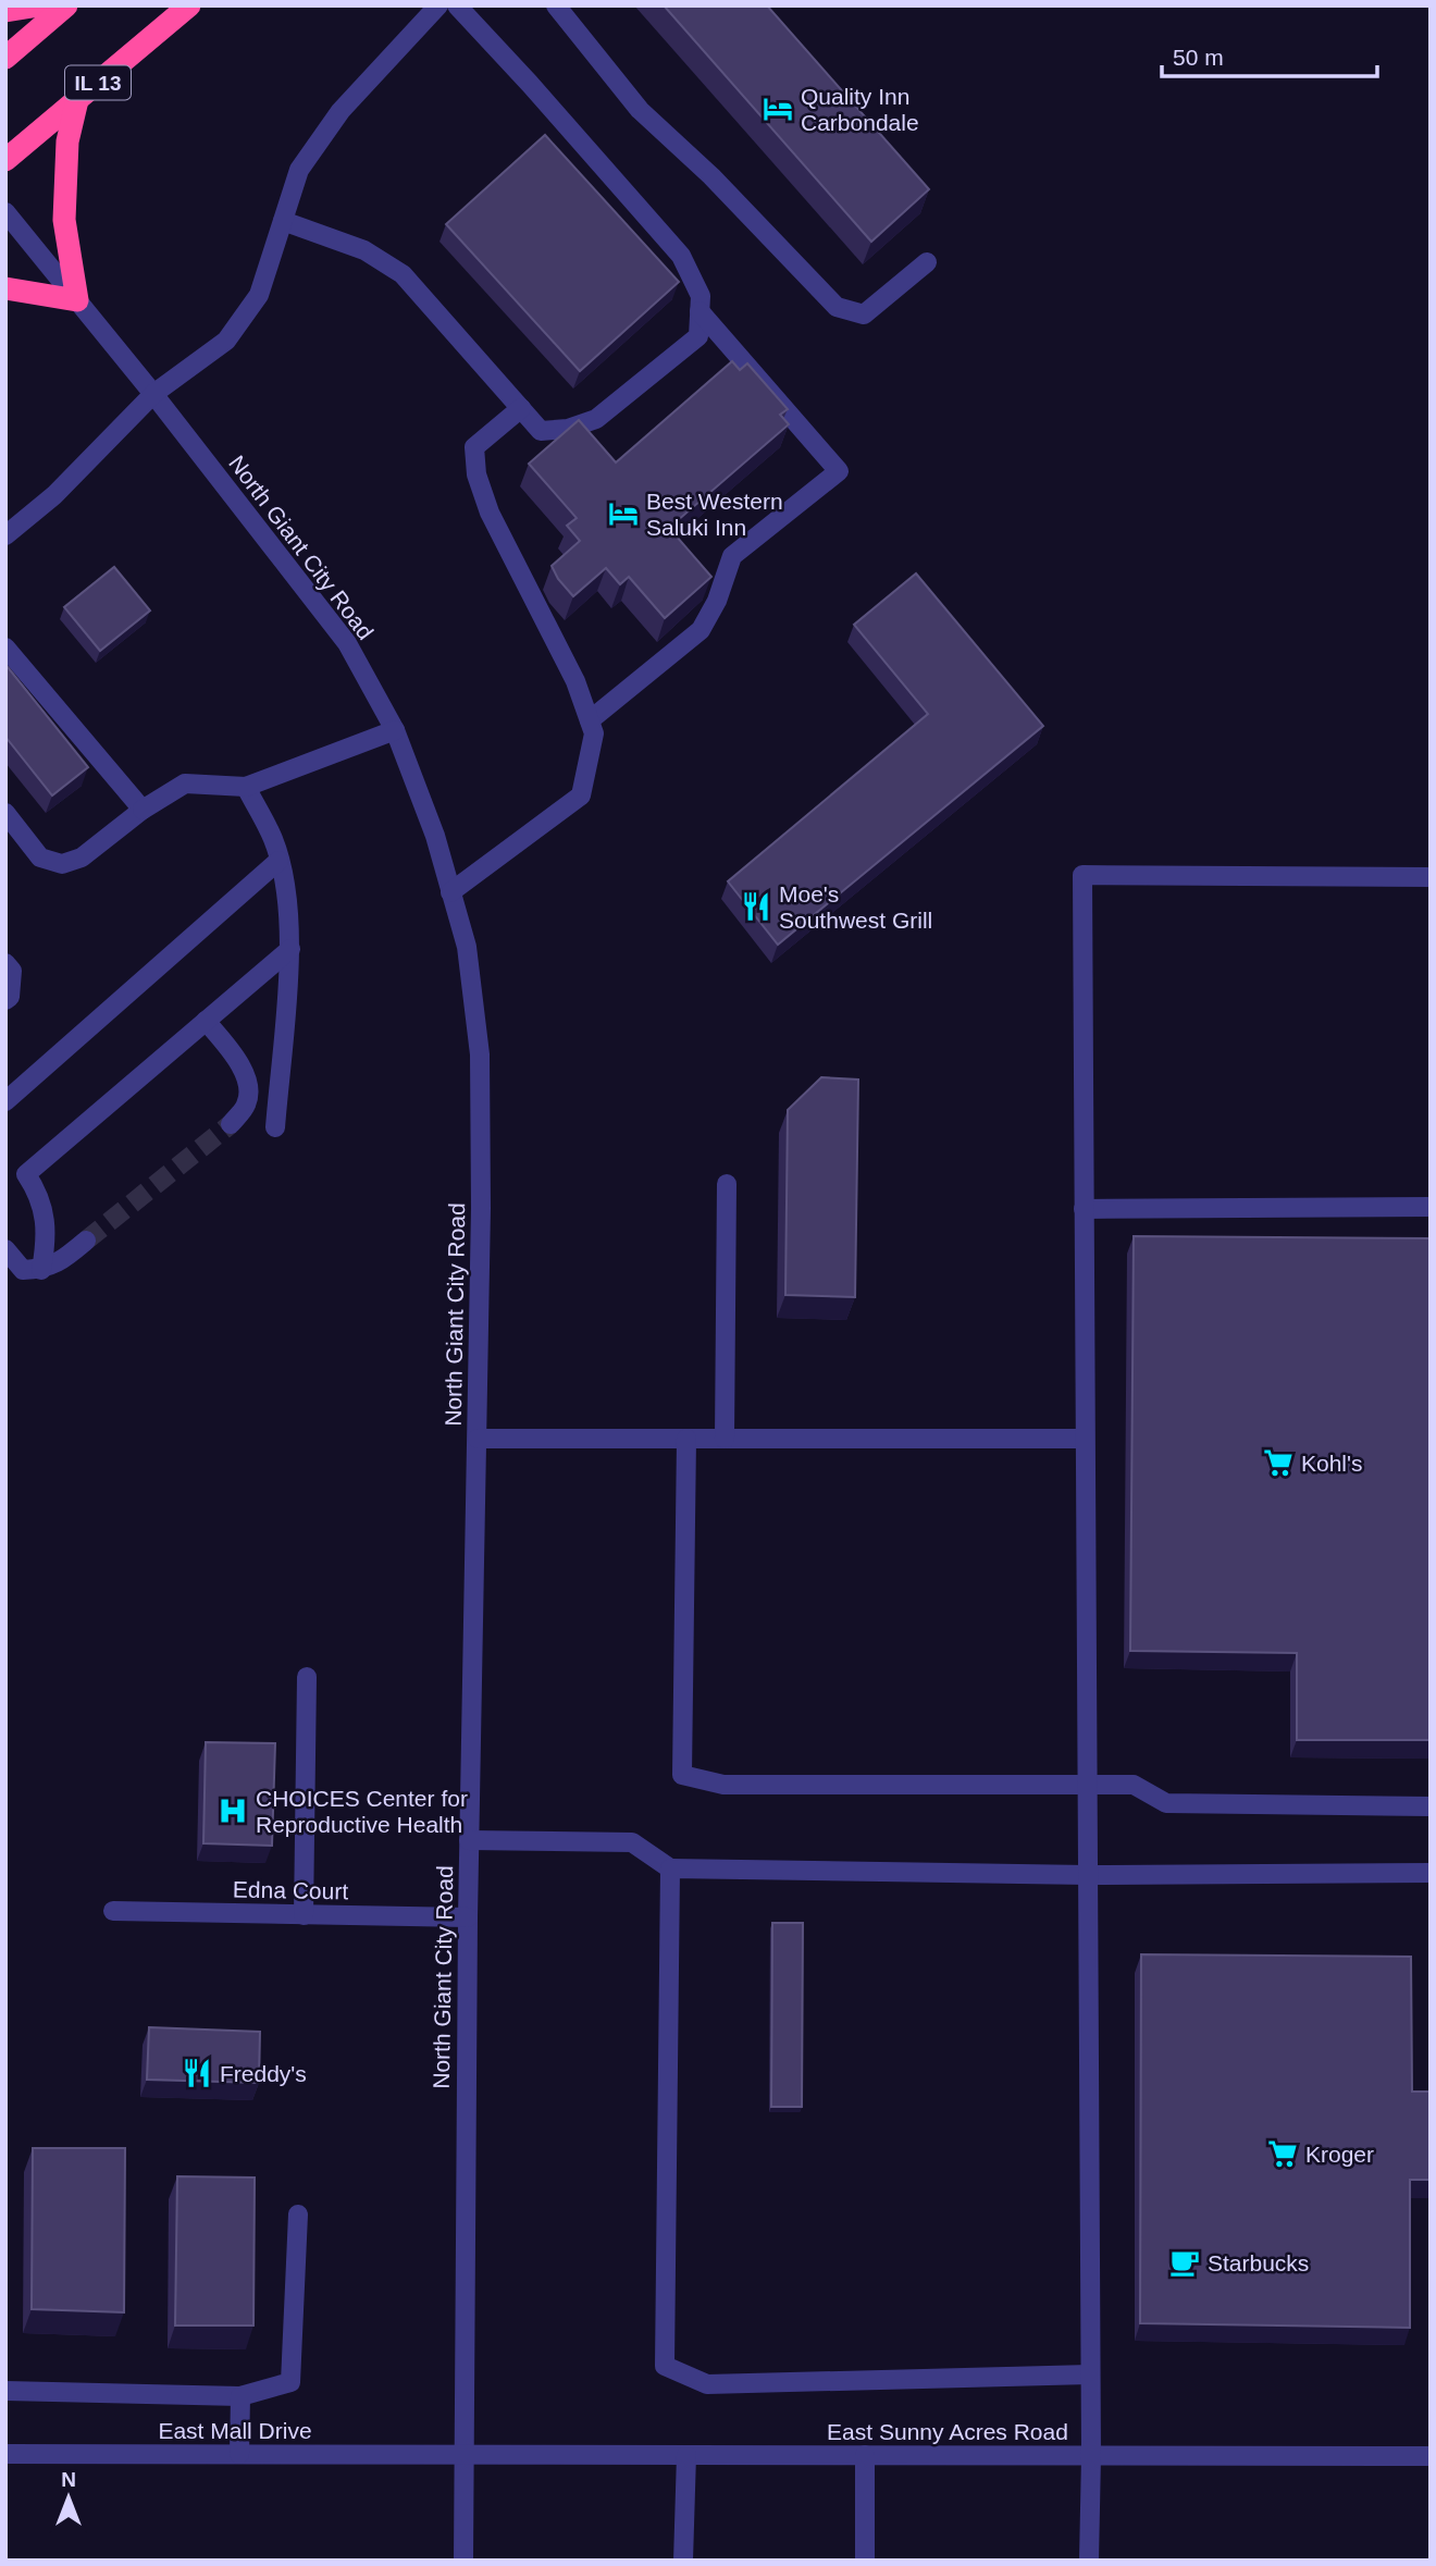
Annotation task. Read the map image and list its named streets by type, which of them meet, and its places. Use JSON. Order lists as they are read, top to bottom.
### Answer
{
  "streets": {
    "highway": ["IL 13"],
    "street": [
      "North Giant City Road",
      "Edna Court",
      "East Mall Drive",
      "East Sunny Acres Road"
    ]
  },
  "crossings": [
    ["North Giant City Road", "Edna Court"],
    ["North Giant City Road", "East Mall Drive"],
    ["North Giant City Road", "East Sunny Acres Road"],
    ["East Mall Drive", "East Sunny Acres Road"]
  ],
  "places": {
    "hotel": ["Quality Inn Carbondale", "Best Western Saluki Inn"],
    "restaurant": ["Moe's Southwest Grill", "Freddy's"],
    "supermarket": ["Kohl's", "Kroger"],
    "hospital": ["CHOICES Center for Reproductive Health"],
    "cafe": ["Starbucks"]
  },
  "scale_bar": "50 m",
  "north": "top"
}
